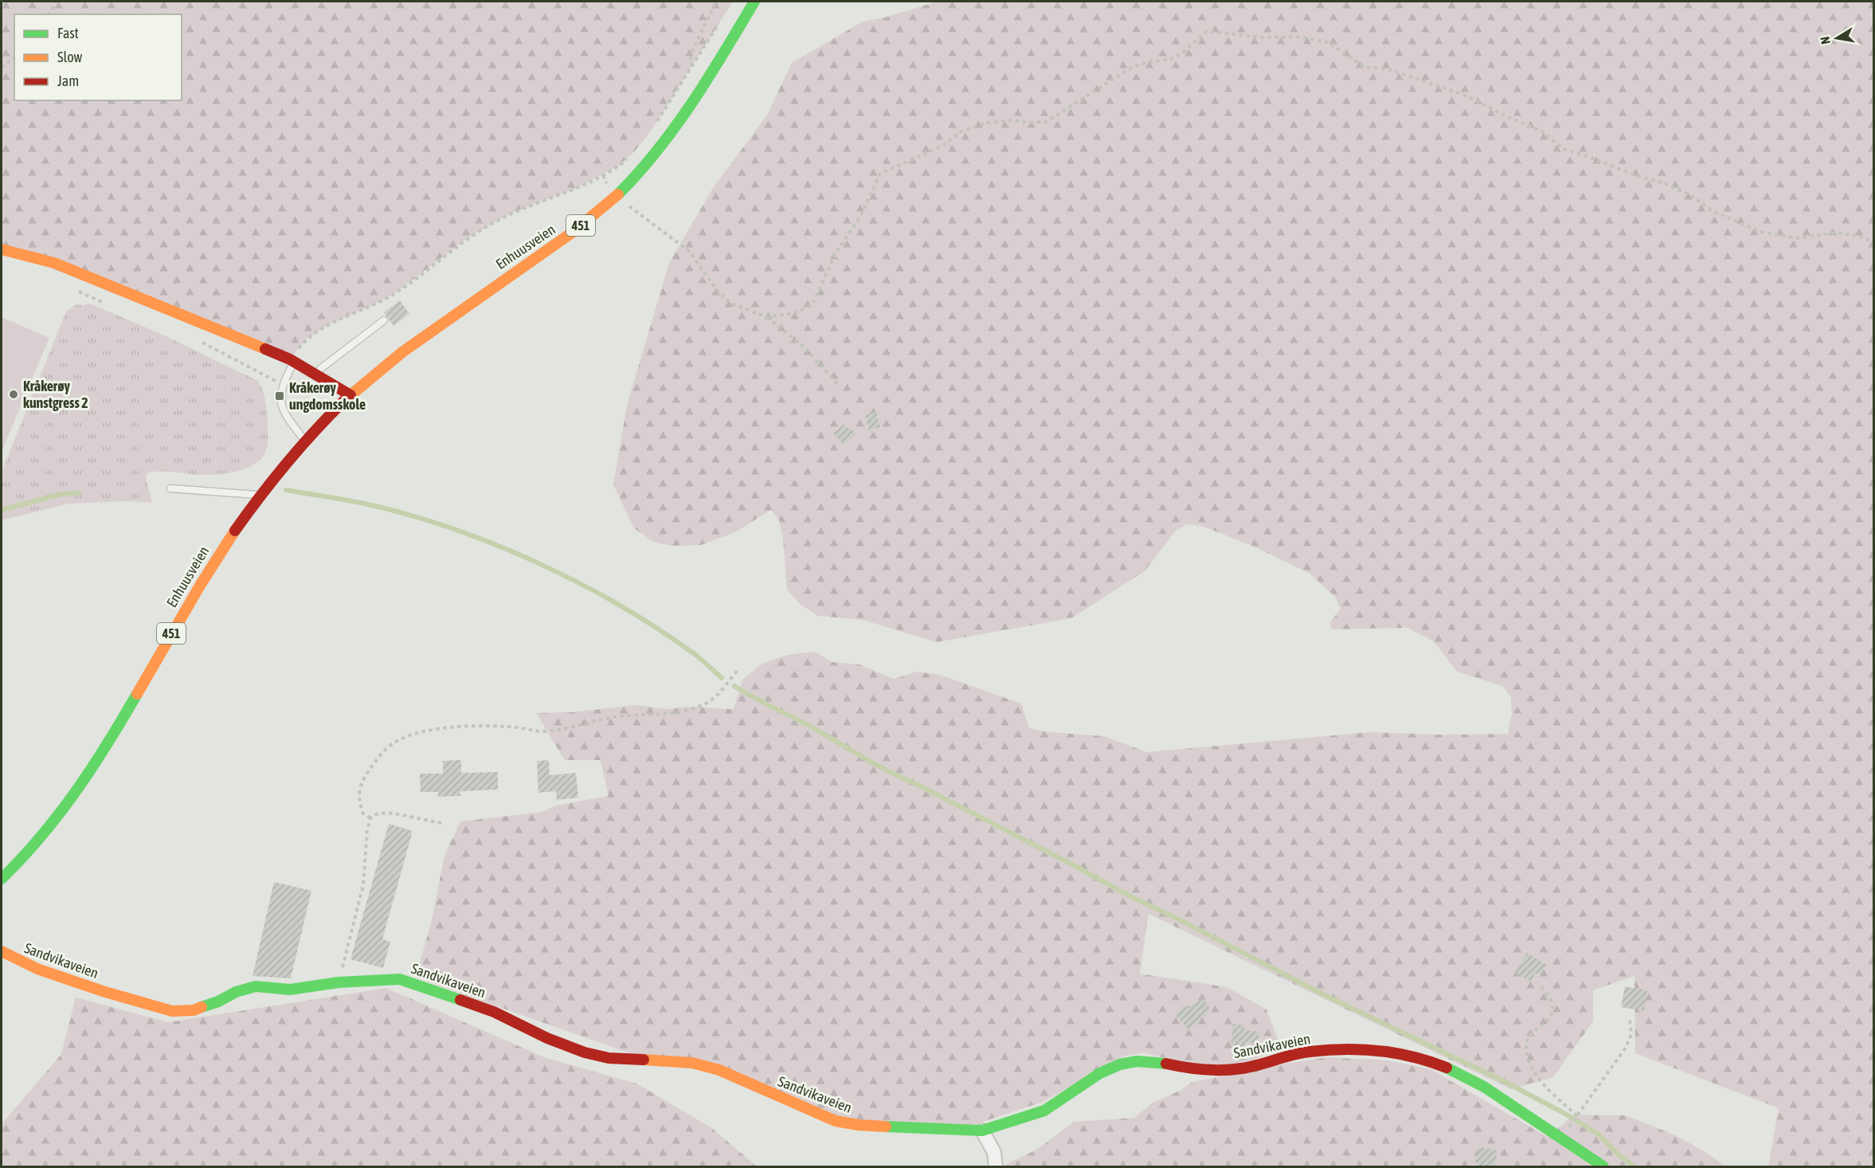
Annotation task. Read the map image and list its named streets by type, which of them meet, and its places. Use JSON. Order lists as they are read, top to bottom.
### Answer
{
  "streets": {
    "street": ["451", "Enhuusveien", "Sandvikaveien"]
  },
  "places": {
    "other": ["Kråkerøy kunstgress 2"],
    "transit": ["Kråkerøy ungdomsskole"]
  },
  "legend": ["Fast", "Slow", "Jam"],
  "north": "left"
}
